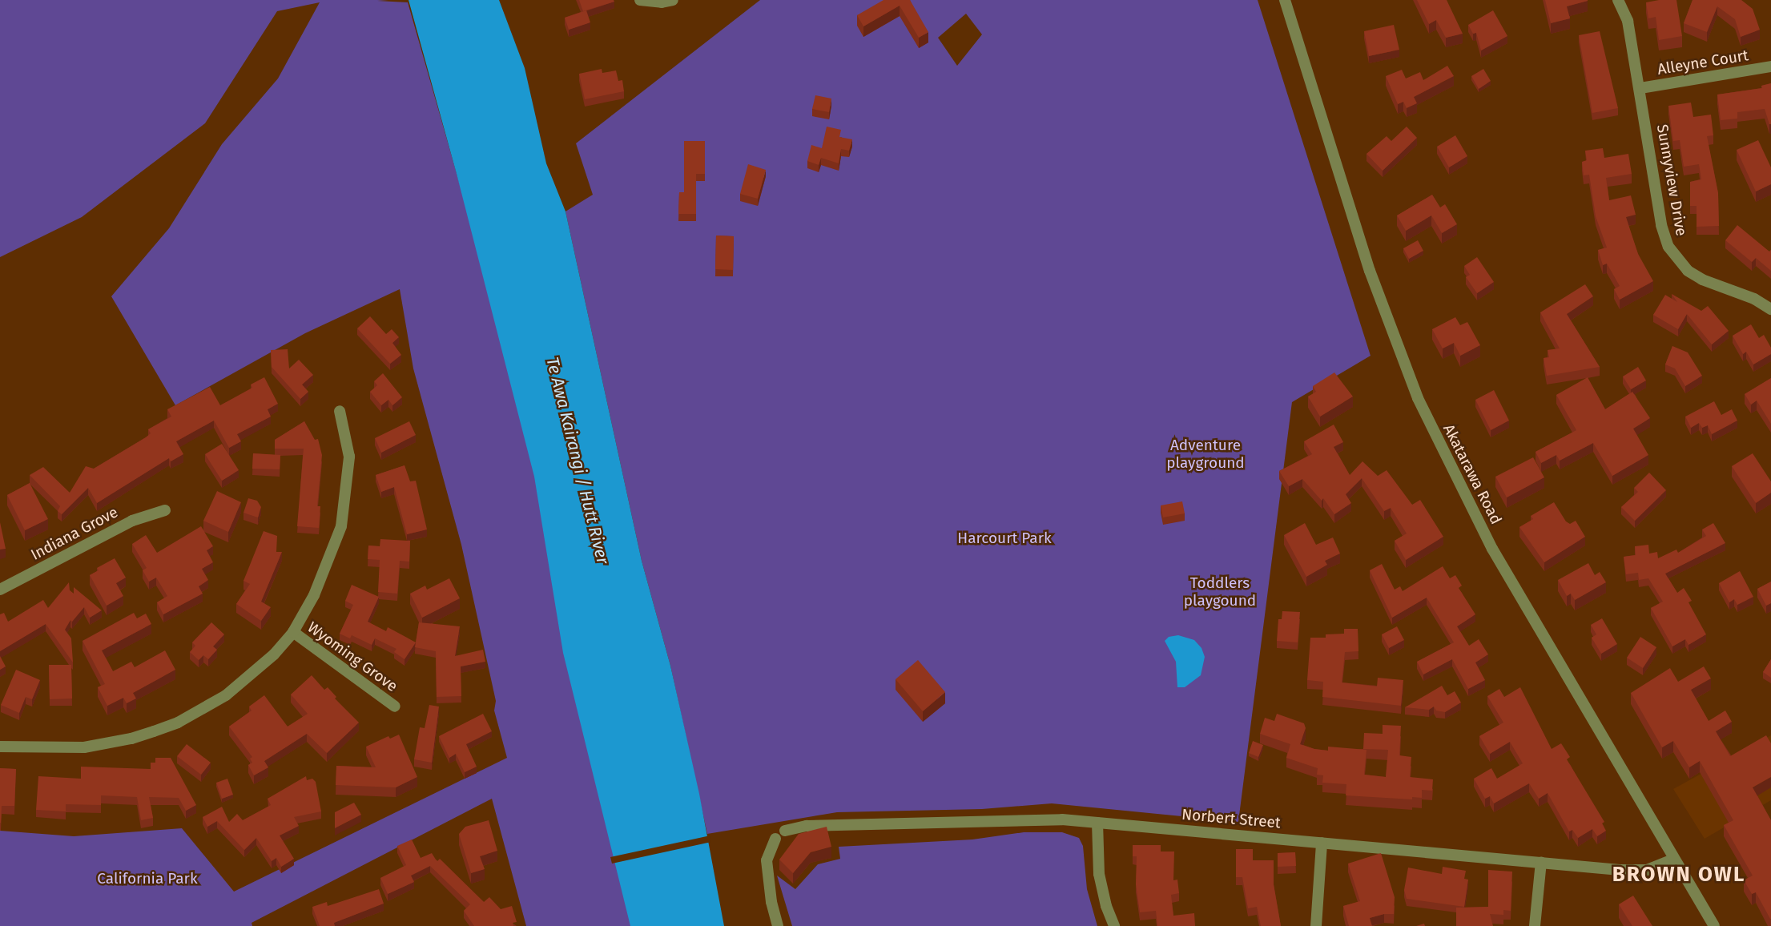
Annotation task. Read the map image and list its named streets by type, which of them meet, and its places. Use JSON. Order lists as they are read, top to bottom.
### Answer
{
  "streets": {
    "street": [
      "Alleyne Court",
      "Sunnyview Drive",
      "Akatarawa Road",
      "Indiana Grove",
      "Wyoming Grove",
      "Norbert Street"
    ]
  },
  "crossings": [
    ["Alleyne Court", "Sunnyview Drive"],
    ["Akatarawa Road", "Norbert Street"]
  ],
  "districts": ["BROWN OWL"],
  "water": ["Te Awa Kairangi / Hutt River"],
  "parks": [
    "Adventure playground",
    "Harcourt Park",
    "Toddlers playgound",
    "California Park"
  ]
}
